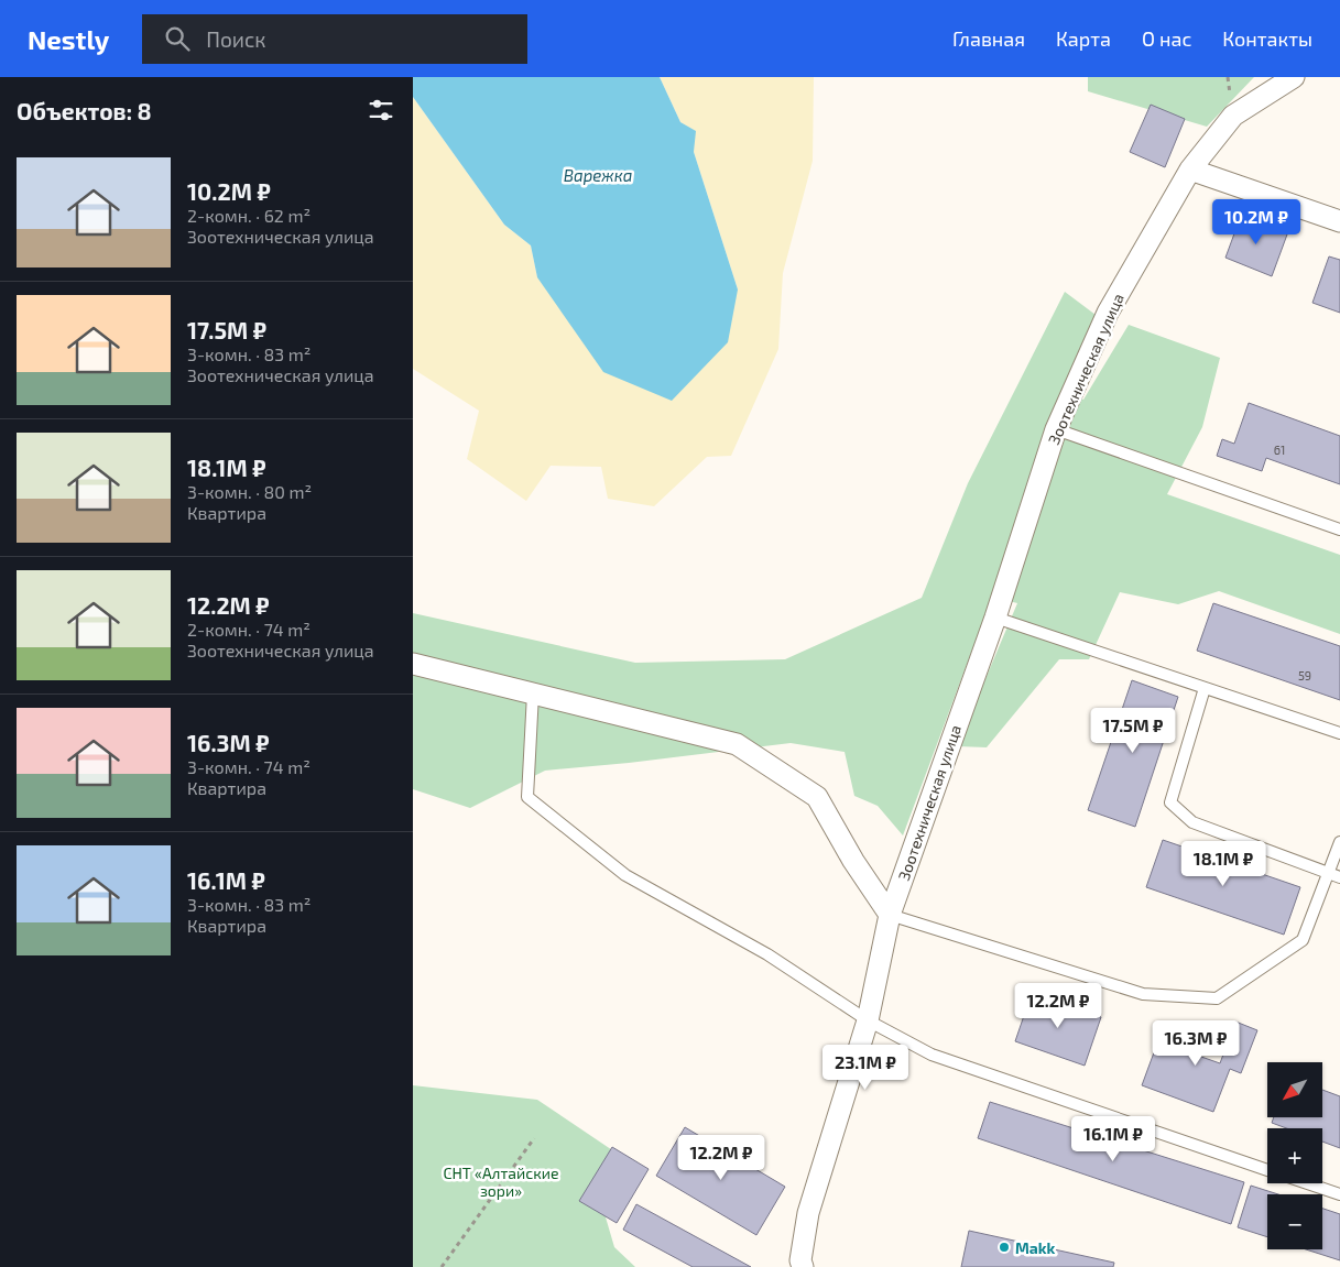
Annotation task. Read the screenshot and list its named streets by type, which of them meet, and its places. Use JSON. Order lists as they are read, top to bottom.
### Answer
{
  "streets": {
    "street": ["Зоотехническая улица"]
  },
  "water": ["Варежка"],
  "parks": ["СНТ «Алтайские зори»"],
  "places": ["Makk"],
  "house_numbers": ["61", "59"],
  "north": "bottom left",
  "page": {
    "header": "Nestly",
    "search": "Поиск",
    "nav": [
      "Главная",
      "Карта",
      "О нас",
      "Контакты"
    ],
    "heading": "Объектов: 8",
    "list": [
      {
        "name": "10.2M ₽",
        "note": "2-комн. · 62 m² · Зоотехническая улица"
      },
      {
        "name": "17.5M ₽",
        "note": "3-комн. · 83 m² · Зоотехническая улица"
      },
      {
        "name": "18.1M ₽",
        "note": "3-комн. · 80 m² · Квартира"
      },
      {
        "name": "12.2M ₽",
        "note": "2-комн. · 74 m² · Зоотехническая улица"
      },
      {
        "name": "16.3M ₽",
        "note": "3-комн. · 74 m² · Квартира"
      },
      {
        "name": "16.1M ₽",
        "note": "3-комн. · 83 m² · Квартира"
      }
    ],
    "price": [
      "10.2M ₽",
      "17.5M ₽",
      "18.1M ₽",
      "12.2M ₽",
      "16.3M ₽",
      "23.1M ₽",
      "16.1M ₽",
      "12.2M ₽"
    ],
    "map_buttons": ["+", "−"]
  }
}
